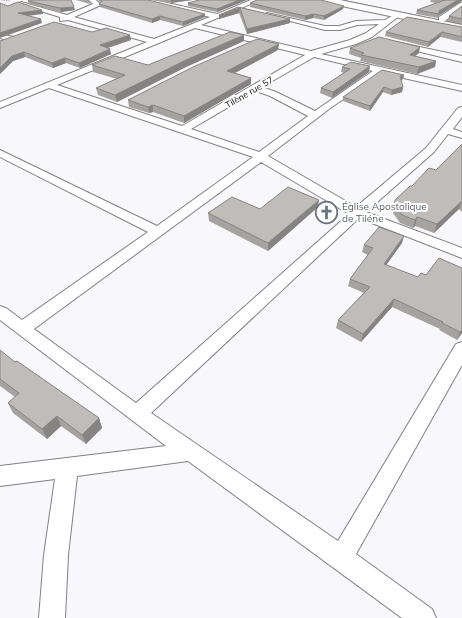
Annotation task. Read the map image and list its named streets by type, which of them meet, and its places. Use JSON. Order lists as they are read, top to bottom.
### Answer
{
  "streets": {
    "street": ["Tilène rue 57"]
  },
  "places": {
    "church": ["Église Apostolique de Tiléne"]
  }
}
